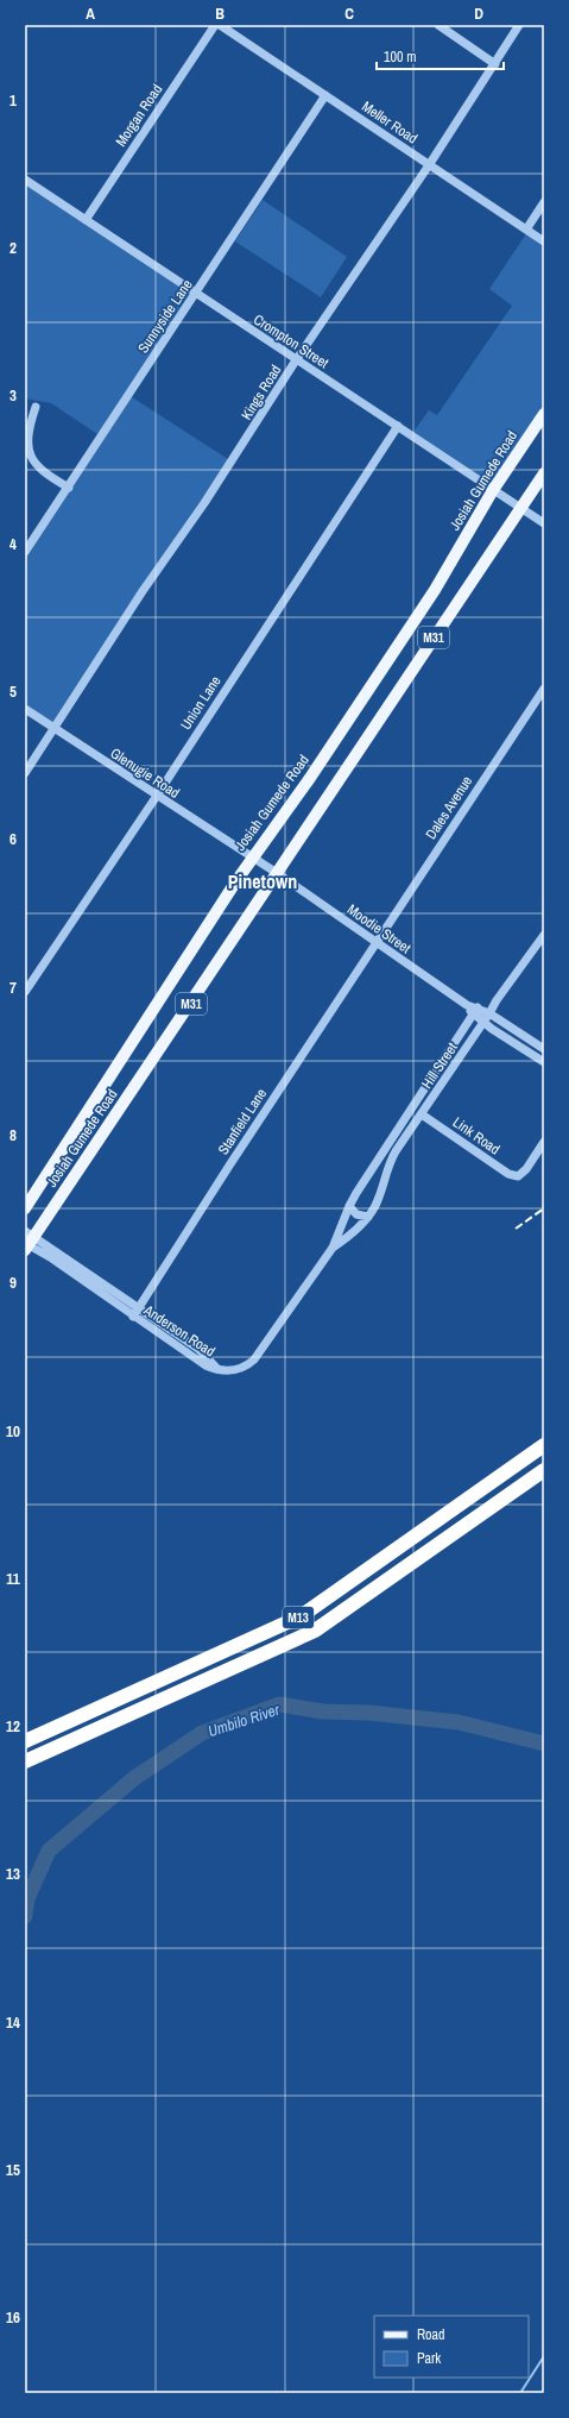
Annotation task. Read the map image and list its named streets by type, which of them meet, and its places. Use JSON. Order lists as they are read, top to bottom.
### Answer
{
  "streets": {
    "highway": ["M13"],
    "main road": ["Josiah Gumede Road", "M31"],
    "street": [
      "Morgan Road",
      "Meller Road",
      "Sunnyside Lane",
      "Crompton Street",
      "Kings Road",
      "Union Lane",
      "Glenugie Road",
      "Dales Avenue",
      "Moodie Street",
      "Hill Street",
      "Stanfield Lane",
      "Link Road",
      "Anderson Road"
    ]
  },
  "crossings": [
    ["Morgan Road", "Crompton Street"],
    ["Meller Road", "Sunnyside Lane"],
    ["Meller Road", "Kings Road"],
    ["Sunnyside Lane", "Crompton Street"],
    ["Crompton Street", "Kings Road"],
    ["Crompton Street", "Josiah Gumede Road"],
    ["Crompton Street", "Union Lane"],
    ["Kings Road", "Glenugie Road"],
    ["Josiah Gumede Road", "Glenugie Road"],
    ["Josiah Gumede Road", "Moodie Street"],
    ["Josiah Gumede Road", "Anderson Road"],
    ["Union Lane", "Glenugie Road"],
    ["Glenugie Road", "Moodie Street"],
    ["Dales Avenue", "Moodie Street"],
    ["Dales Avenue", "Stanfield Lane"],
    ["Moodie Street", "Hill Street"],
    ["Moodie Street", "Stanfield Lane"],
    ["Hill Street", "Link Road"],
    ["Hill Street", "Anderson Road"],
    ["Stanfield Lane", "Anderson Road"]
  ],
  "districts": ["Pinetown"],
  "water": ["Umbilo River"],
  "legend": ["Road", "Park"],
  "scale_bar": "100 m",
  "grid": {
    "columns": [
      "A",
      "B",
      "C",
      "D"
    ],
    "rows": [
      "1",
      "2",
      "3",
      "4",
      "5",
      "6",
      "7",
      "8",
      "9",
      "10",
      "11",
      "12",
      "13",
      "14",
      "15",
      "16"
    ]
  }
}
